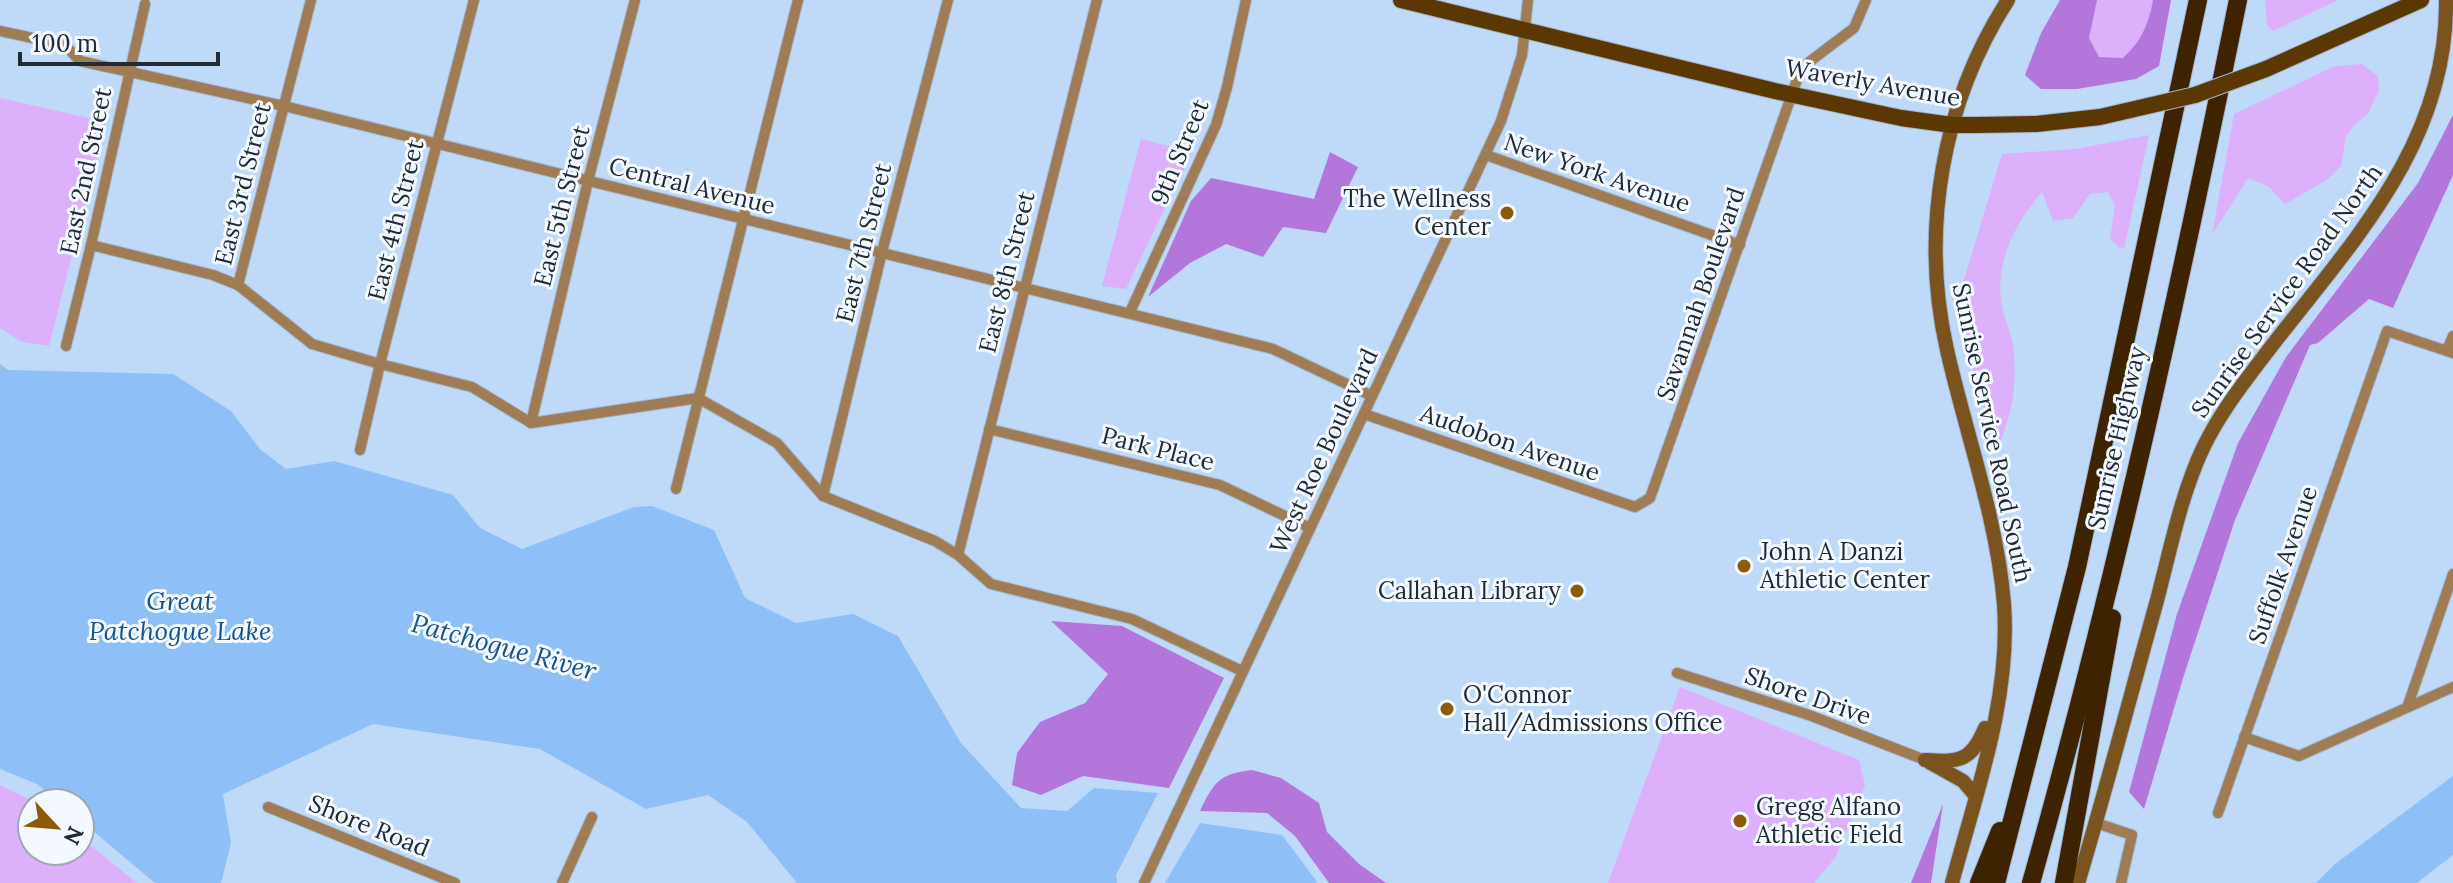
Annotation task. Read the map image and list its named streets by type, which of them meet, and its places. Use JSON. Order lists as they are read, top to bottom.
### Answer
{
  "streets": {
    "highway": ["Sunrise Highway"],
    "main road": ["Waverly Avenue", "Sunrise Service Road North", "Sunrise Service Road South"],
    "street": [
      "9th Street",
      "East 2nd Street",
      "New York Avenue",
      "East 3rd Street",
      "Central Avenue",
      "East 5th Street",
      "East 4th Street",
      "East 7th Street",
      "East 8th Street",
      "Savannah Boulevard",
      "Audobon Avenue",
      "Park Place",
      "West Roe Boulevard",
      "Suffolk Avenue",
      "Shore Drive",
      "Shore Road"
    ]
  },
  "crossings": [
    ["Waverly Avenue", "Savannah Boulevard"],
    ["Waverly Avenue", "Sunrise Service Road South"],
    ["Waverly Avenue", "West Roe Boulevard"],
    ["9th Street", "Central Avenue"],
    ["East 2nd Street", "Central Avenue"],
    ["New York Avenue", "Savannah Boulevard"],
    ["New York Avenue", "West Roe Boulevard"],
    ["East 3rd Street", "Central Avenue"],
    ["Central Avenue", "East 5th Street"],
    ["Central Avenue", "East 4th Street"],
    ["Central Avenue", "East 7th Street"],
    ["Central Avenue", "East 8th Street"],
    ["Central Avenue", "West Roe Boulevard"],
    ["East 8th Street", "Park Place"],
    ["Savannah Boulevard", "Audobon Avenue"],
    ["Audobon Avenue", "West Roe Boulevard"],
    ["Park Place", "West Roe Boulevard"]
  ],
  "water": ["Great Patchogue Lake", "Patchogue River"],
  "places": [
    "The Wellness Center",
    "John A Danzi Athletic Center",
    "Callahan Library",
    "O'Connor Hall/Admissions Office",
    "Gregg Alfano Athletic Field"
  ],
  "scale_bar": "100 m",
  "north": "bottom right"
}
